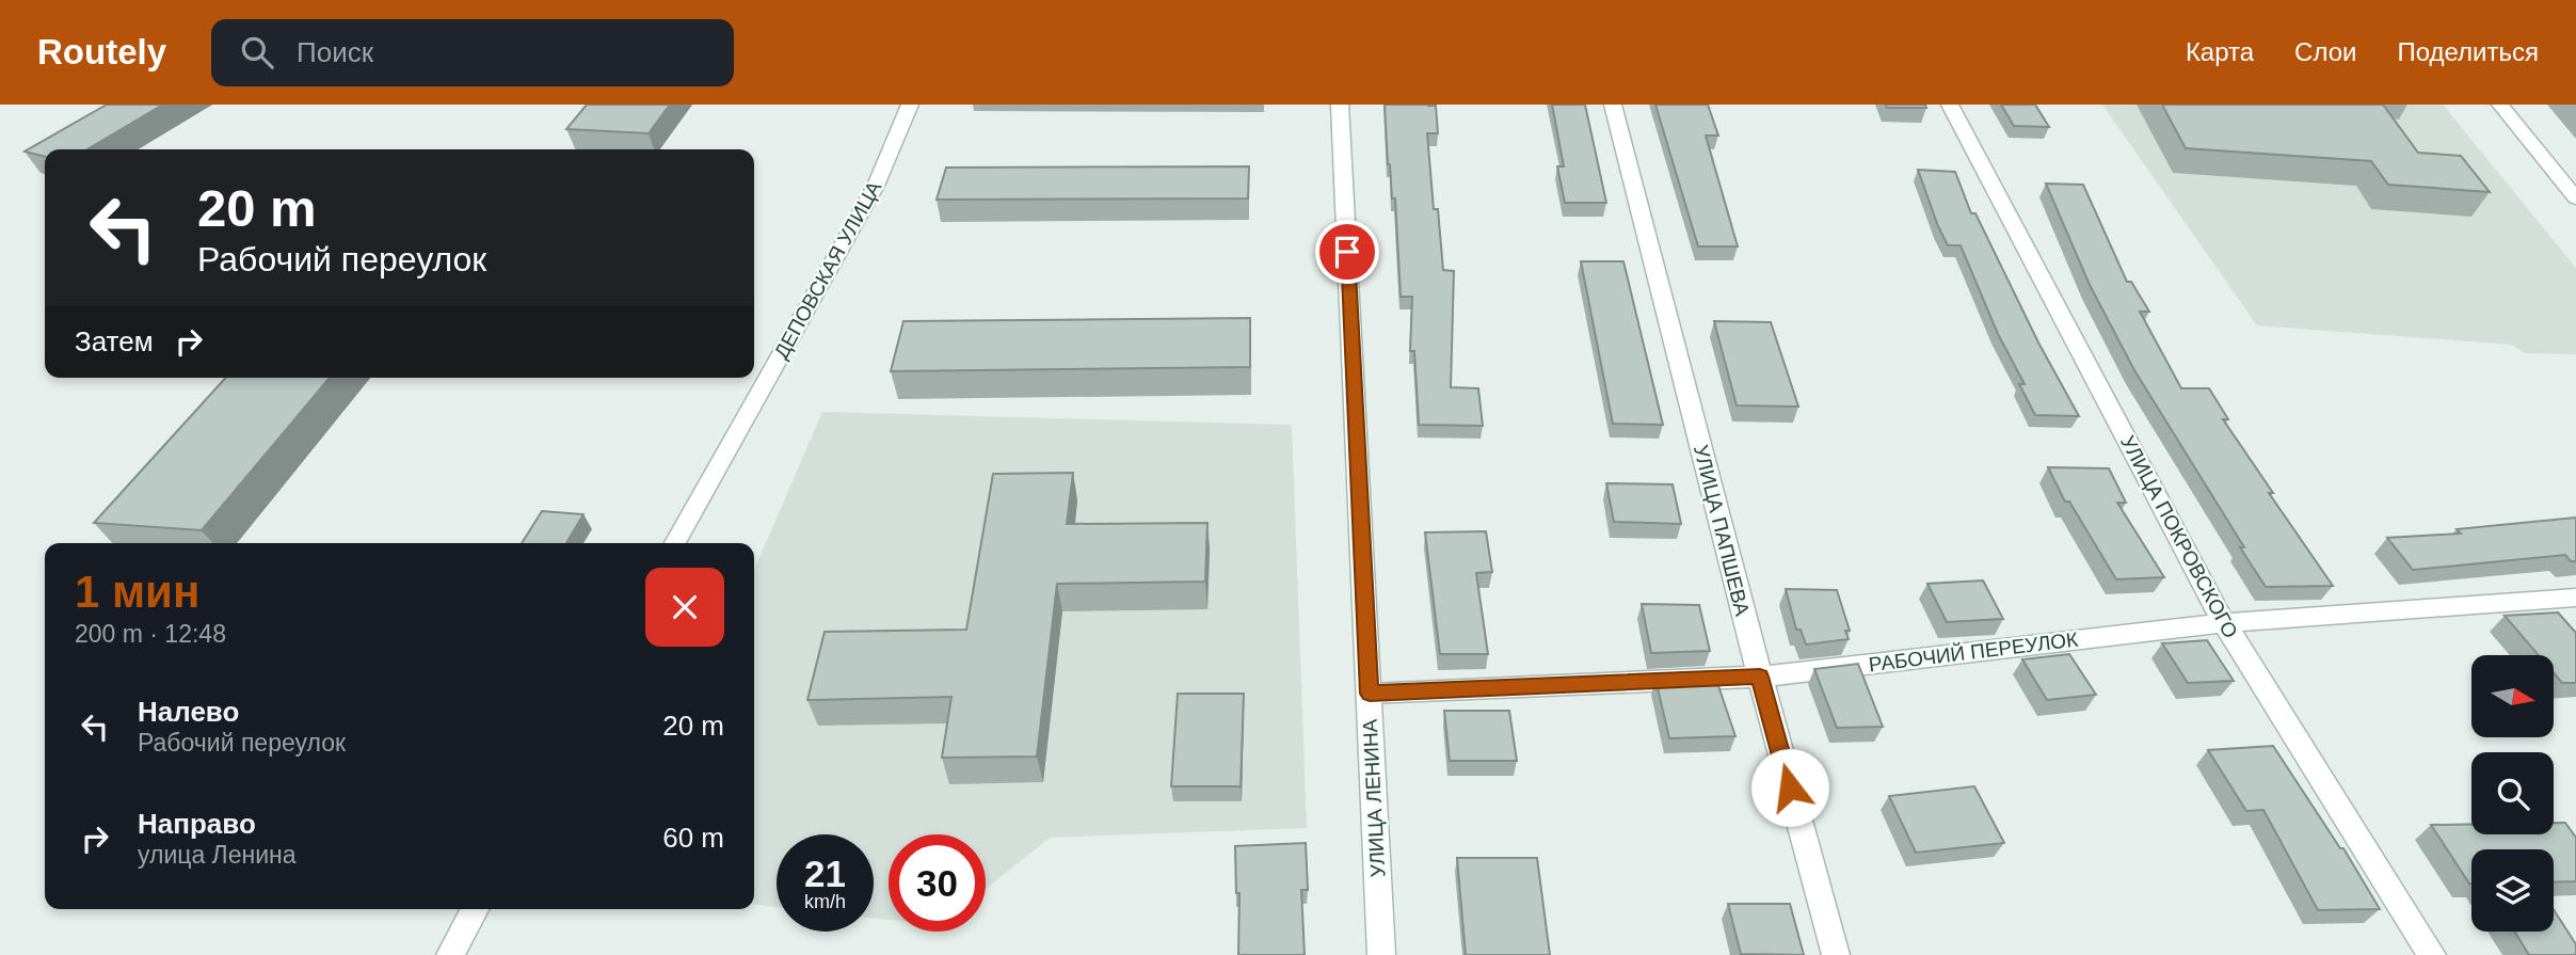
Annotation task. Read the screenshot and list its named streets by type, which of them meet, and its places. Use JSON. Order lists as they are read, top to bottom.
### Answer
{
  "streets": {
    "street": [
      "ДЕПОВСКАЯ УЛИЦА",
      "УЛИЦА ПАПШЕВА",
      "УЛИЦА ПОКРОВСКОГО",
      "РАБОЧИЙ ПЕРЕУЛОК",
      "УЛИЦА ЛЕНИНА"
    ]
  },
  "crossings": [
    ["УЛИЦА ПАПШЕВА", "РАБОЧИЙ ПЕРЕУЛОК"],
    ["УЛИЦА ПОКРОВСКОГО", "РАБОЧИЙ ПЕРЕУЛОК"],
    ["РАБОЧИЙ ПЕРЕУЛОК", "УЛИЦА ЛЕНИНА"]
  ],
  "north": "right",
  "page": {
    "header": "Routely",
    "search": "Поиск",
    "nav": ["Карта", "Слои", "Поделиться"],
    "turn": ["20 m", "Рабочий переулок"],
    "then": "Затем",
    "heading": ["1 мин", "200 m · 12:48"],
    "list": [
      {
        "name": "Налево",
        "note": "Рабочий переулок",
        "value": "20 m"
      },
      {
        "name": "Направо",
        "note": "улица Ленина",
        "value": "60 m"
      }
    ],
    "speed": "21 km/h",
    "limit": "30"
  }
}
